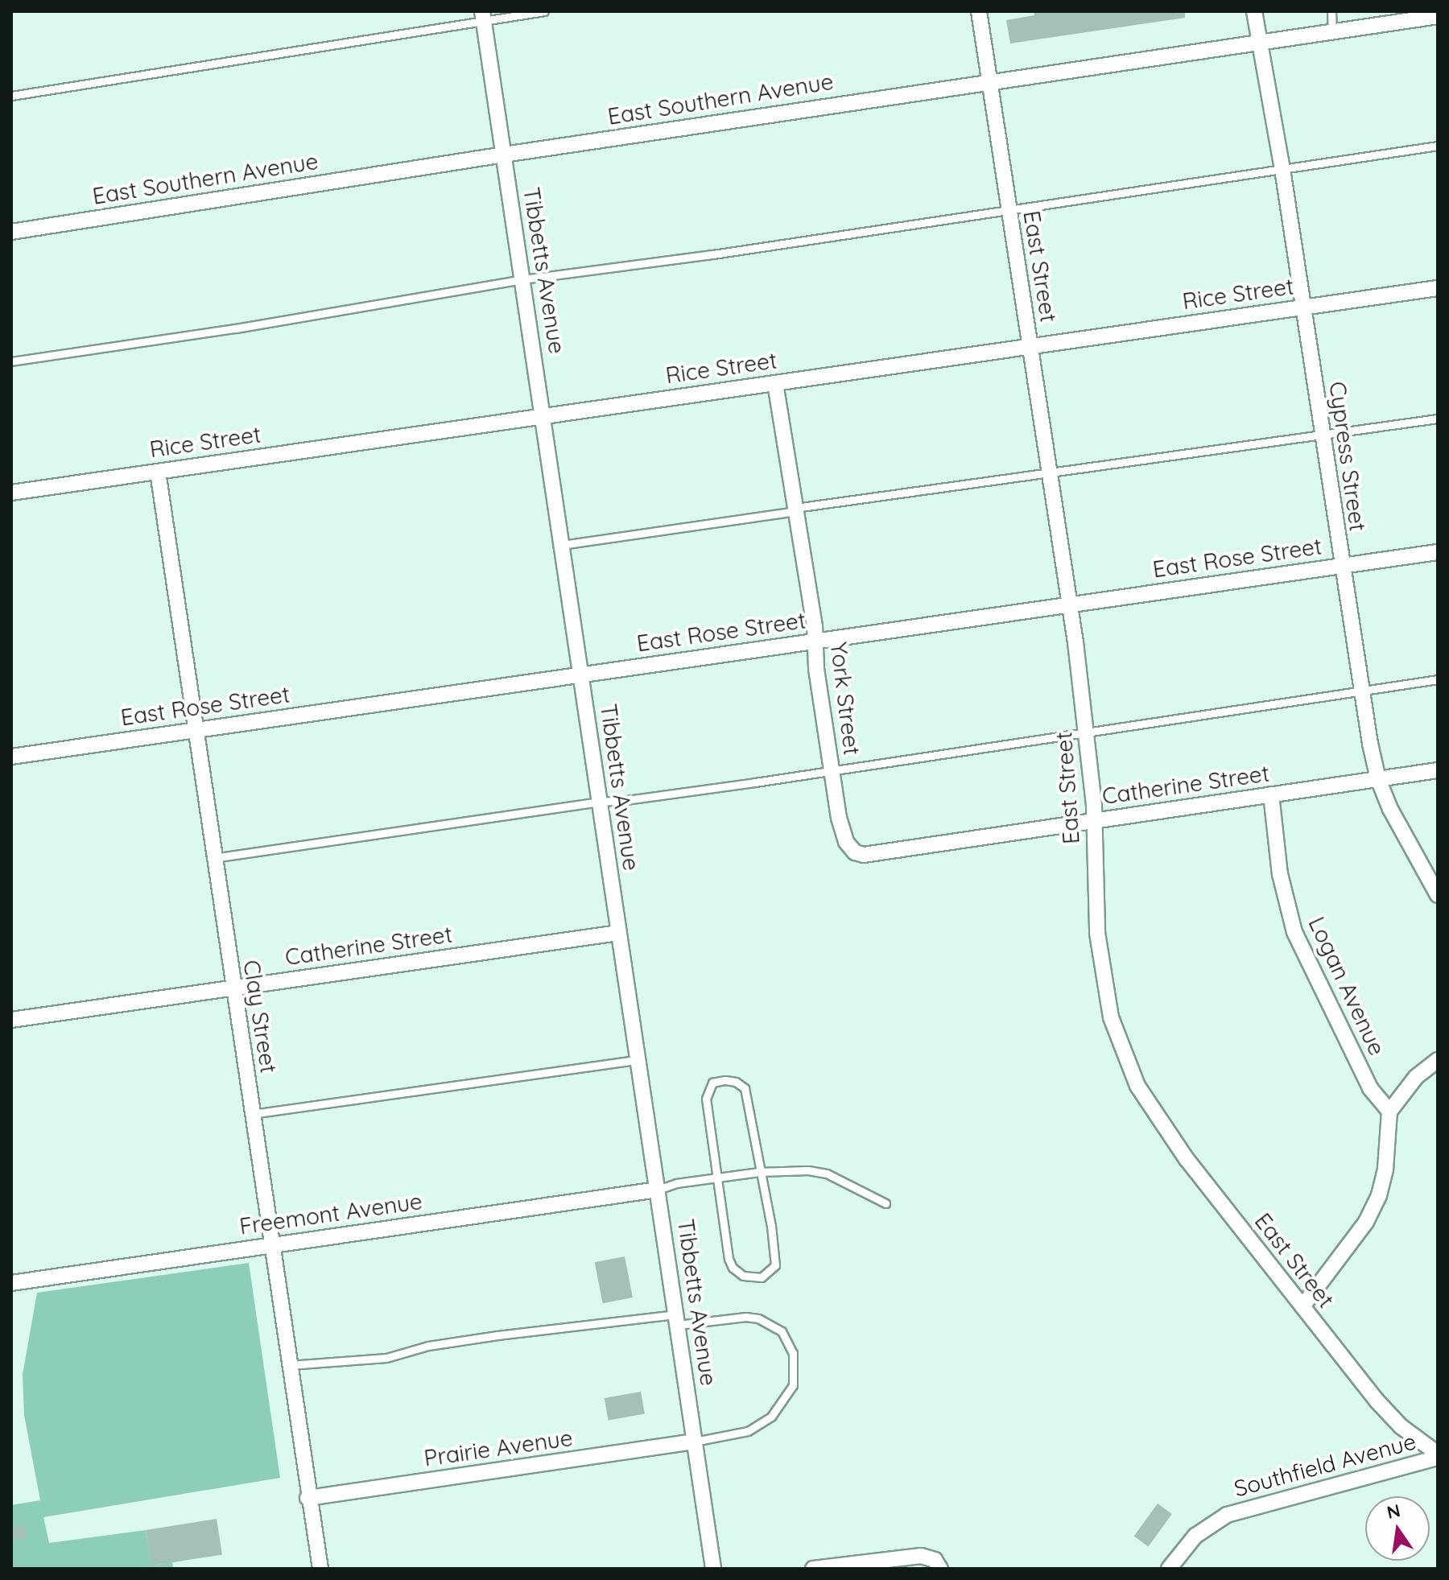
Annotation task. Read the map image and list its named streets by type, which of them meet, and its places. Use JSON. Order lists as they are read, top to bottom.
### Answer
{
  "streets": {
    "street": [
      "East Southern Avenue",
      "East Street",
      "Tibbetts Avenue",
      "Rice Street",
      "Cypress Street",
      "East Rose Street",
      "York Street",
      "Catherine Street",
      "Logan Avenue",
      "Clay Street",
      "Freemont Avenue",
      "Prairie Avenue",
      "Southfield Avenue"
    ]
  },
  "crossings": [
    ["East Southern Avenue", "East Street"],
    ["East Southern Avenue", "Tibbetts Avenue"],
    ["East Southern Avenue", "Cypress Street"],
    ["East Street", "Rice Street"],
    ["East Street", "East Rose Street"],
    ["East Street", "Catherine Street"],
    ["East Street", "Southfield Avenue"],
    ["Tibbetts Avenue", "Rice Street"],
    ["Tibbetts Avenue", "East Rose Street"],
    ["Tibbetts Avenue", "Catherine Street"],
    ["Tibbetts Avenue", "Freemont Avenue"],
    ["Tibbetts Avenue", "Prairie Avenue"],
    ["Rice Street", "Cypress Street"],
    ["Rice Street", "York Street"],
    ["Rice Street", "Clay Street"],
    ["Cypress Street", "East Rose Street"],
    ["Cypress Street", "Catherine Street"],
    ["East Rose Street", "York Street"],
    ["East Rose Street", "Clay Street"],
    ["York Street", "Catherine Street"],
    ["Catherine Street", "Logan Avenue"],
    ["Catherine Street", "Clay Street"],
    ["Clay Street", "Freemont Avenue"],
    ["Clay Street", "Prairie Avenue"]
  ],
  "north": "top"
}
